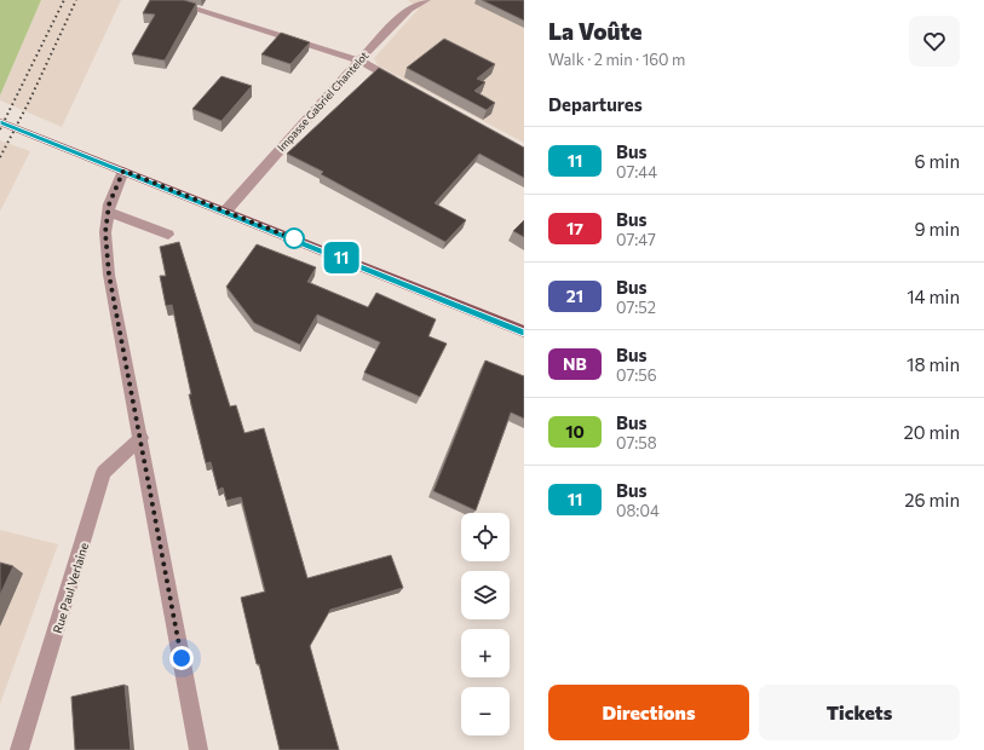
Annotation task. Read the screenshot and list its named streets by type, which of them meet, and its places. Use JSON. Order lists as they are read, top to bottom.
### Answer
{
  "streets": {
    "street": ["Impasse Gabriel Chantelot", "Rue Paul Verlaine"]
  },
  "lines": ["bus line 11"],
  "page": {
    "on_map": "11",
    "heading": [
      ["La Voûte", "Walk · 2 min · 160 m"],
      "Departures"
    ],
    "list": [
      {
        "mark": "11",
        "name": "Bus",
        "note": "07:44",
        "value": "6 min"
      },
      {
        "mark": "17",
        "name": "Bus",
        "note": "07:47",
        "value": "9 min"
      },
      {
        "mark": "21",
        "name": "Bus",
        "note": "07:52",
        "value": "14 min"
      },
      {
        "mark": "NB",
        "name": "Bus",
        "note": "07:56",
        "value": "18 min"
      },
      {
        "mark": "10",
        "name": "Bus",
        "note": "07:58",
        "value": "20 min"
      },
      {
        "mark": "11",
        "name": "Bus",
        "note": "08:04",
        "value": "26 min"
      }
    ],
    "map_buttons": ["+", "−"],
    "buttons": ["Directions", "Tickets"]
  }
}
